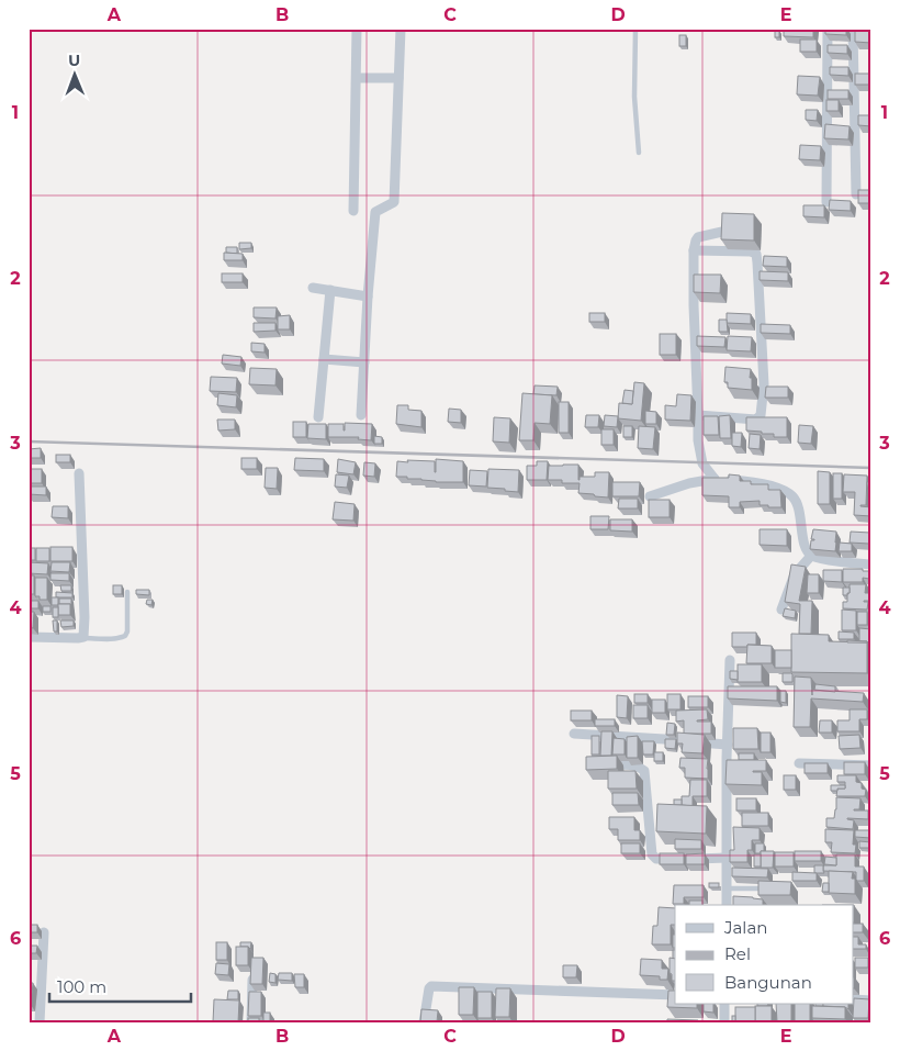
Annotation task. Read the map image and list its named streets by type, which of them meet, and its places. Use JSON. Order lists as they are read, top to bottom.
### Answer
{
  "legend": ["Jalan", "Rel", "Bangunan"],
  "scale_bar": "100 m",
  "north": "top",
  "grid": {
    "columns": [
      "A",
      "B",
      "C",
      "D",
      "E"
    ],
    "rows": [
      "1",
      "2",
      "3",
      "4",
      "5",
      "6"
    ]
  }
}
